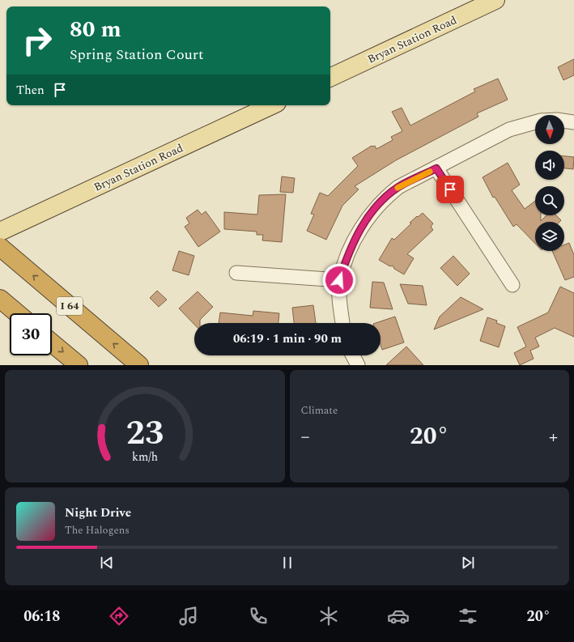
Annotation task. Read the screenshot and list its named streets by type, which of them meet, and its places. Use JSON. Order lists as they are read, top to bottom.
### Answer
{
  "streets": {
    "highway": ["I 64"],
    "main road": ["Bryan Station Road"]
  },
  "north": "bottom",
  "page": {
    "turn": ["80 m", "Spring Station Court"],
    "then": "Then",
    "limit": "30",
    "trip": "06:19 · 1 min · 90 m",
    "tile": "Climate",
    "heat": ["−", "20°", "+"],
    "song": ["Night Drive", "The Halogens"],
    "tabs": ["06:18", "20°"],
    "gauge": ["23", "km/h"]
  }
}
